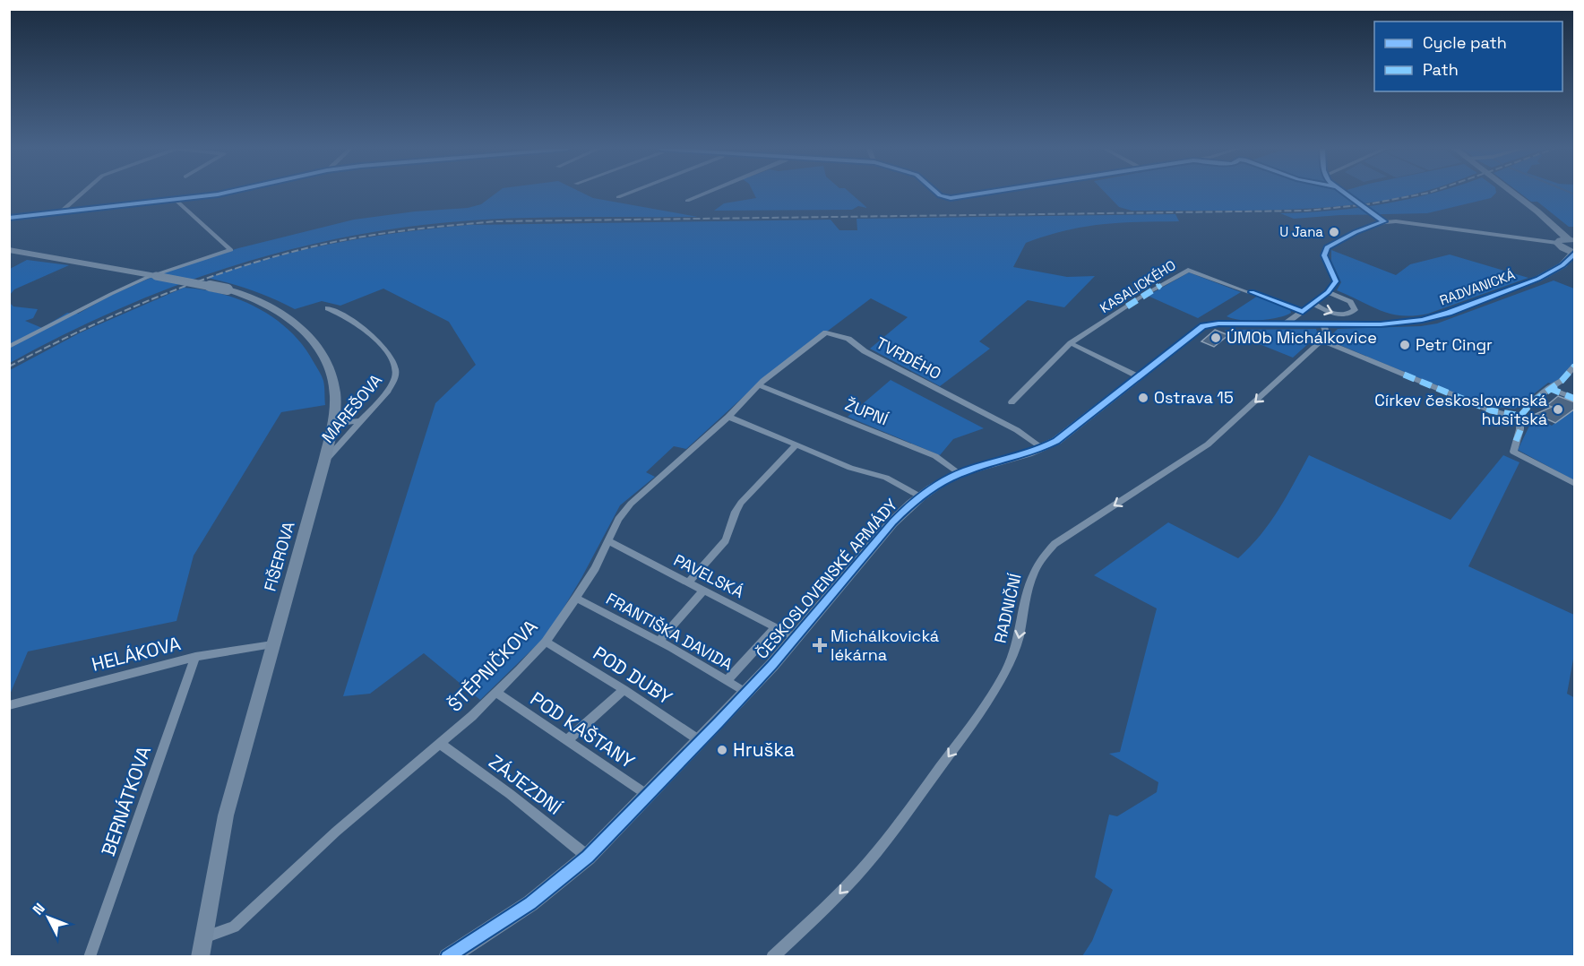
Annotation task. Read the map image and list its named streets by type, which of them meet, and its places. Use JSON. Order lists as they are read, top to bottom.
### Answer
{
  "streets": {
    "street": [
      "KASALICKÉHO",
      "RADVANICKÁ",
      "TVRDÉHO",
      "MAREŠOVA",
      "ŽUPNÍ",
      "FIŠEROVA",
      "PAVELSKÁ",
      "ČESKOSLOVENSKÉ ARMÁDY",
      "RADNIČNÍ",
      "FRANTIŠKA DAVIDA",
      "HELÁKOVA",
      "ŠTĚPNIČKOVA",
      "POD DUBY",
      "POD KAŠTANY",
      "ZÁJEZDNÍ",
      "BERNÁTKOVA"
    ]
  },
  "crossings": [
    ["RADVANICKÁ", "ČESKOSLOVENSKÉ ARMÁDY"],
    ["TVRDÉHO", "ČESKOSLOVENSKÉ ARMÁDY"],
    ["TVRDÉHO", "ŠTĚPNIČKOVA"],
    ["MAREŠOVA", "FIŠEROVA"],
    ["ŽUPNÍ", "ČESKOSLOVENSKÉ ARMÁDY"],
    ["ŽUPNÍ", "ŠTĚPNIČKOVA"],
    ["FIŠEROVA", "HELÁKOVA"],
    ["FIŠEROVA", "ŠTĚPNIČKOVA"],
    ["PAVELSKÁ", "ČESKOSLOVENSKÉ ARMÁDY"],
    ["PAVELSKÁ", "ŠTĚPNIČKOVA"],
    ["ČESKOSLOVENSKÉ ARMÁDY", "FRANTIŠKA DAVIDA"],
    ["ČESKOSLOVENSKÉ ARMÁDY", "POD DUBY"],
    ["ČESKOSLOVENSKÉ ARMÁDY", "POD KAŠTANY"],
    ["ČESKOSLOVENSKÉ ARMÁDY", "ZÁJEZDNÍ"],
    ["FRANTIŠKA DAVIDA", "ŠTĚPNIČKOVA"],
    ["HELÁKOVA", "BERNÁTKOVA"],
    ["ŠTĚPNIČKOVA", "POD DUBY"],
    ["ŠTĚPNIČKOVA", "POD KAŠTANY"],
    ["ŠTĚPNIČKOVA", "ZÁJEZDNÍ"]
  ],
  "one_way": ["RADNIČNÍ"],
  "places": {
    "other": [
      "U Jana",
      "ÚMOb Michálkovice",
      "Petr Cingr",
      "Ostrava 15",
      "Církev československá husitská",
      "Hruška"
    ],
    "health": ["Michálkovická lékárna"]
  },
  "legend": ["Cycle path", "Path"],
  "north": "top left"
}
